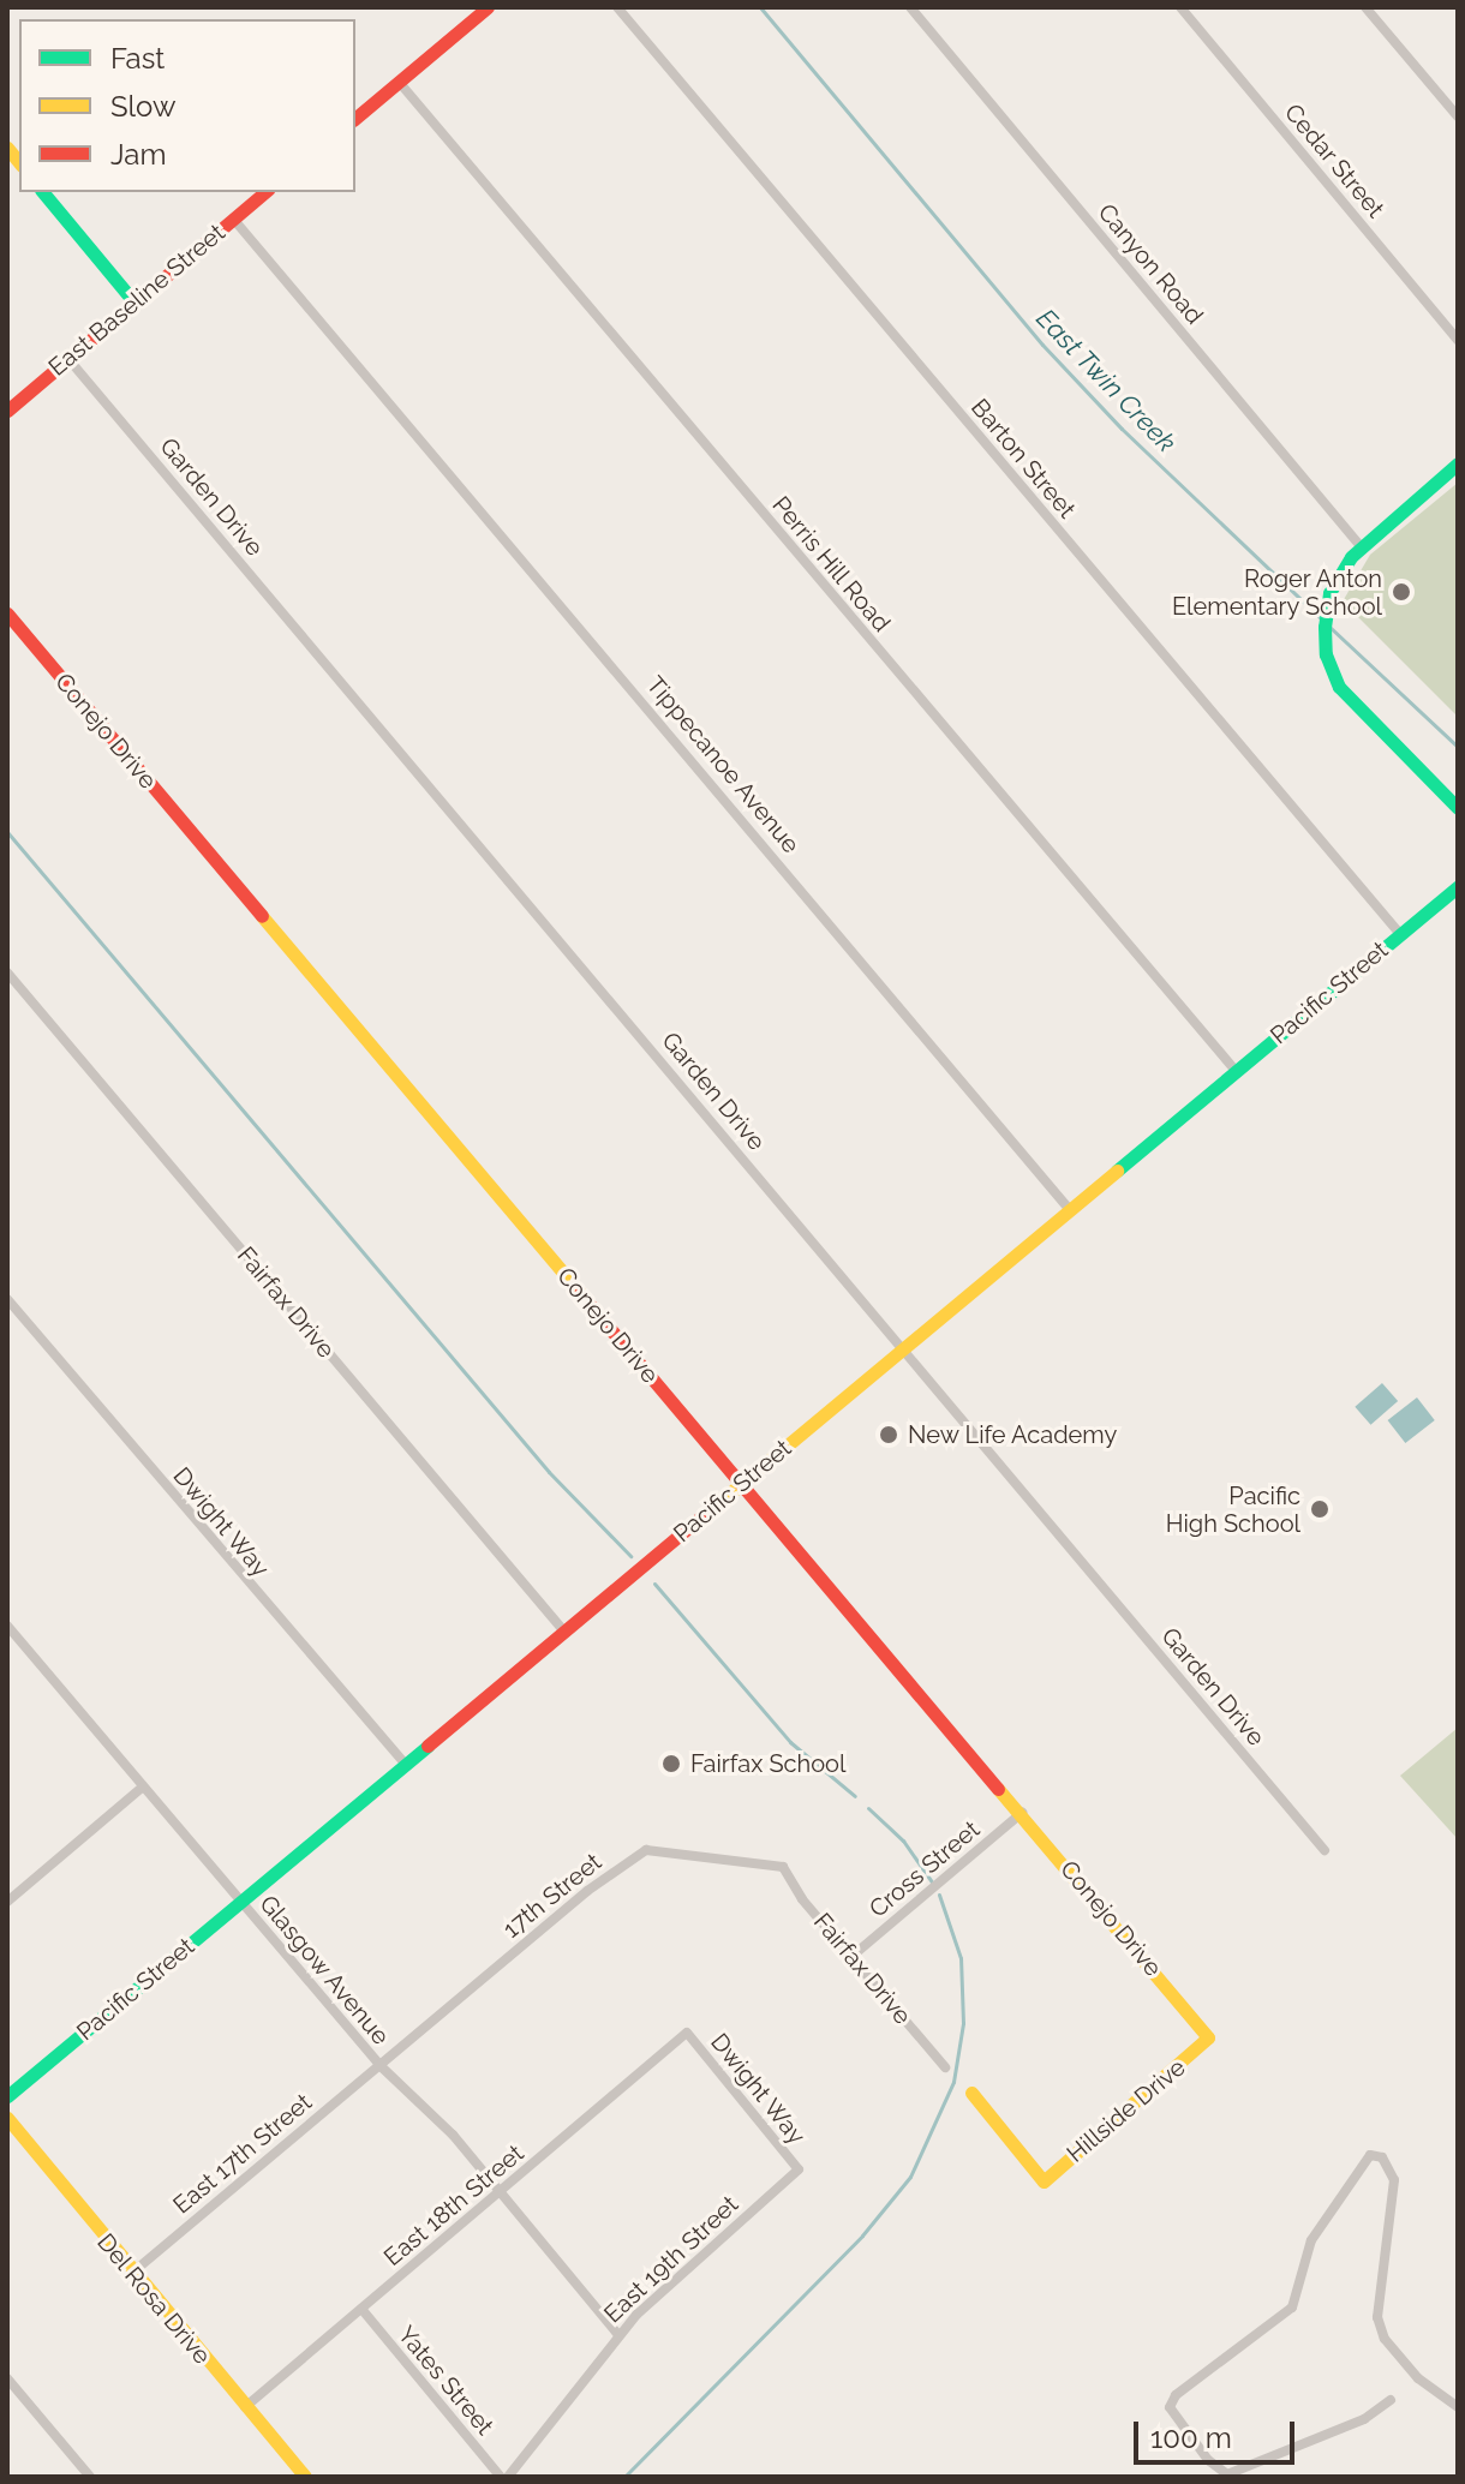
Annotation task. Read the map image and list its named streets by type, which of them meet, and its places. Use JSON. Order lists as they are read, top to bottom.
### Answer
{
  "streets": {
    "street": [
      "Cedar Street",
      "Canyon Road",
      "East Baseline Street",
      "Barton Street",
      "Garden Drive",
      "Perris Hill Road",
      "Conejo Drive",
      "Tippecanoe Avenue",
      "Pacific Street",
      "Fairfax Drive",
      "Dwight Way",
      "Cross Street",
      "17th Street",
      "Glasgow Avenue",
      "Hillside Drive",
      "East 17th Street",
      "East 18th Street",
      "East 19th Street",
      "Del Rosa Drive",
      "Yates Street"
    ]
  },
  "crossings": [
    ["East Baseline Street", "Garden Drive"],
    ["East Baseline Street", "Tippecanoe Avenue"],
    ["Barton Street", "Pacific Street"],
    ["Garden Drive", "Pacific Street"],
    ["Perris Hill Road", "Pacific Street"],
    ["Conejo Drive", "Pacific Street"],
    ["Conejo Drive", "Cross Street"],
    ["Conejo Drive", "Hillside Drive"],
    ["Tippecanoe Avenue", "Pacific Street"],
    ["Pacific Street", "Fairfax Drive"],
    ["Pacific Street", "Dwight Way"],
    ["Pacific Street", "Glasgow Avenue"],
    ["Fairfax Drive", "Cross Street"],
    ["Fairfax Drive", "17th Street"],
    ["Dwight Way", "East 18th Street"],
    ["Dwight Way", "East 19th Street"],
    ["17th Street", "Glasgow Avenue"],
    ["17th Street", "East 17th Street"],
    ["Glasgow Avenue", "East 17th Street"],
    ["Glasgow Avenue", "East 18th Street"],
    ["Glasgow Avenue", "East 19th Street"],
    ["East 17th Street", "Del Rosa Drive"],
    ["East 18th Street", "Del Rosa Drive"],
    ["East 18th Street", "Yates Street"]
  ],
  "water": ["East Twin Creek"],
  "places": [
    "Roger Anton Elementary School",
    "New Life Academy",
    "Pacific High School",
    "Fairfax School"
  ],
  "legend": ["Fast", "Slow", "Jam"],
  "scale_bar": "100 m"
}
